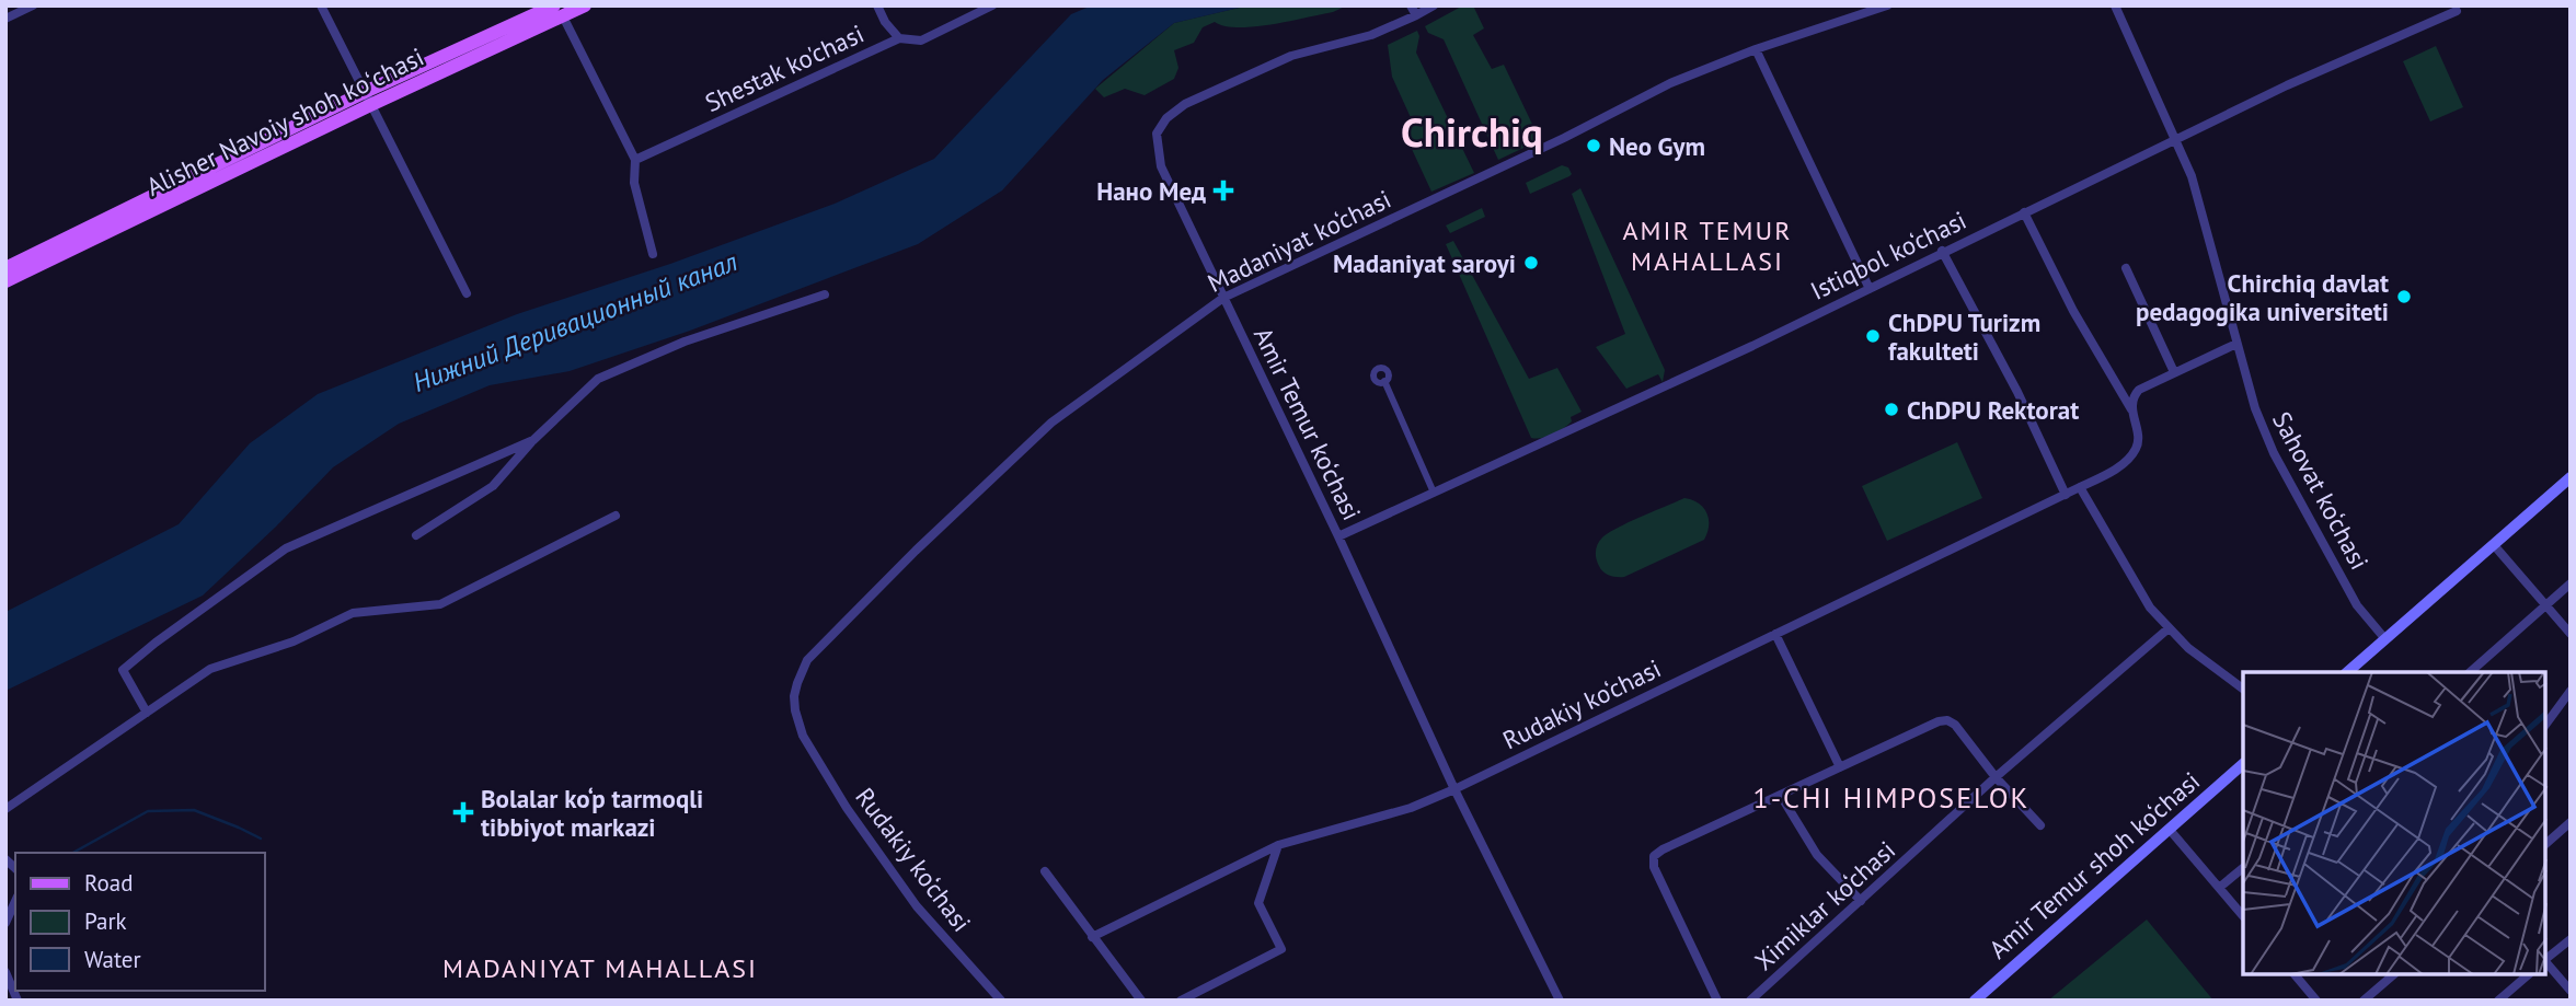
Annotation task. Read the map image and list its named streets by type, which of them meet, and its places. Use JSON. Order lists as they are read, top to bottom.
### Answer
{
  "streets": {
    "main road": ["Alisher Navoiy shoh koʻchasi", "Amir Temur shoh ko‘chasi"],
    "street": [
      "Shestak ko'chasi",
      "Madaniyat ko‘chasi",
      "Istiqbol ko‘chasi",
      "Amir Temur ko‘chasi",
      "Sahovat ko‘chasi",
      "Rudakiy ko‘chasi",
      "Ximiklar ko‘chasi"
    ]
  },
  "crossings": [
    ["Madaniyat ko‘chasi", "Amir Temur ko‘chasi"],
    ["Madaniyat ko‘chasi", "Rudakiy ko‘chasi"],
    ["Istiqbol ko‘chasi", "Amir Temur ko‘chasi"],
    ["Istiqbol ko‘chasi", "Sahovat ko‘chasi"],
    ["Amir Temur ko‘chasi", "Rudakiy ko‘chasi"]
  ],
  "districts": [
    "Chirchiq",
    "AMIR TEMUR MAHALLASI",
    "1-CHI HIMPOSELOK",
    "MADANIYAT MAHALLASI"
  ],
  "water": ["Нижний Деривационный канал"],
  "places": {
    "other": [
      "Neo Gym",
      "Madaniyat saroyi",
      "Chirchiq davlat pedagogika universiteti",
      "ChDPU Turizm fakulteti",
      "ChDPU Rektorat"
    ],
    "health": ["Нано Мед", "Bolalar ko‘p tarmoqli tibbiyot markazi"]
  },
  "legend": ["Road", "Park", "Water"]
}
